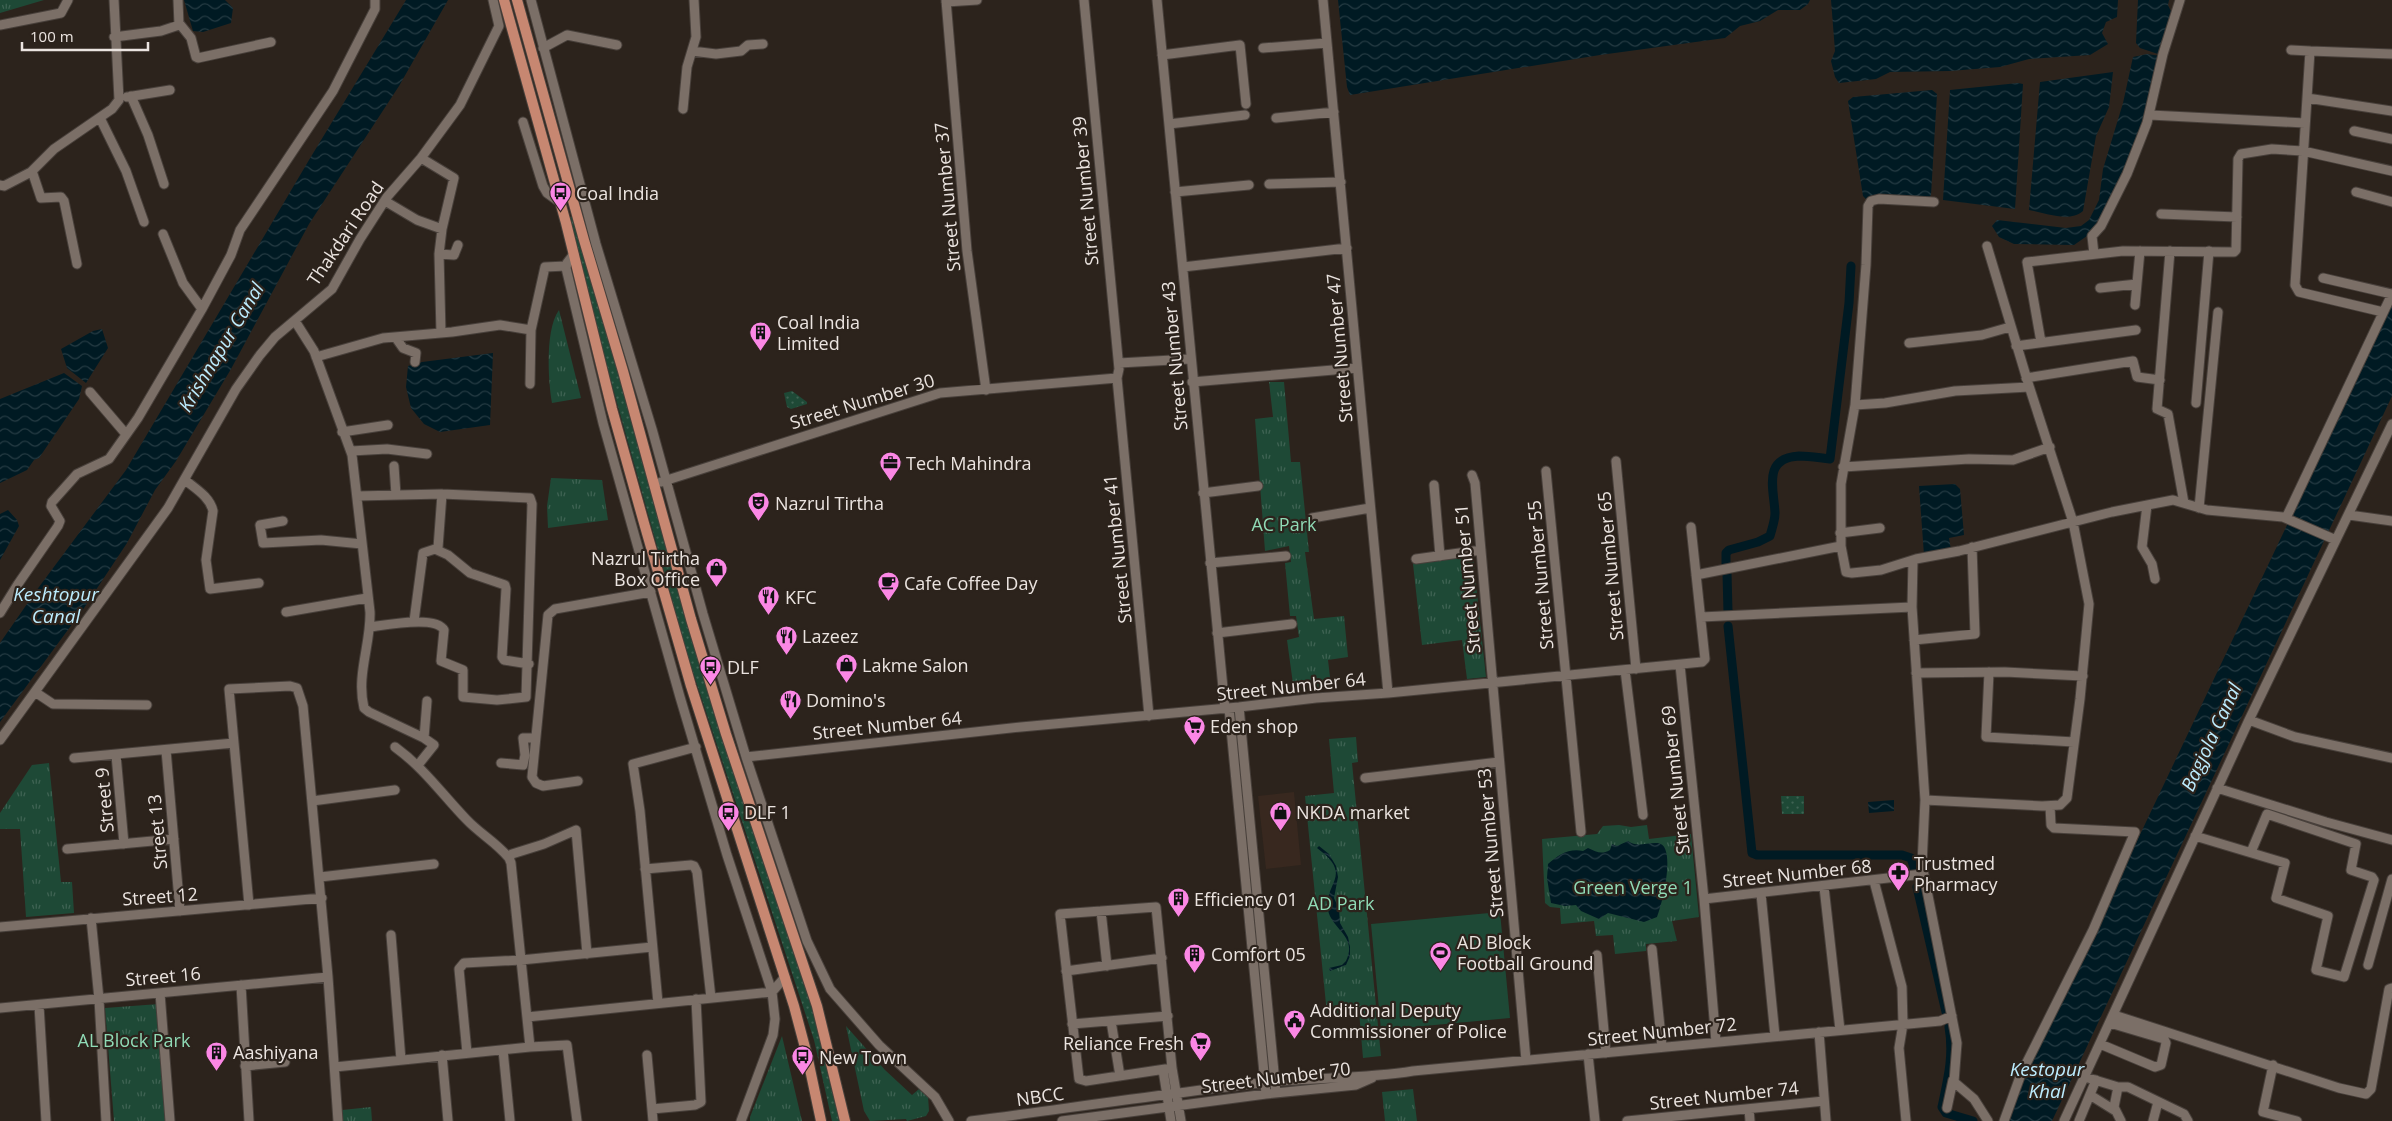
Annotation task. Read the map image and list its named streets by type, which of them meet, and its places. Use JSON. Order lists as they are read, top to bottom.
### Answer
{
  "streets": {
    "street": [
      "Street Number 39",
      "Street Number 37",
      "Thakdari Road",
      "Street Number 47",
      "Street Number 43",
      "Street Number 30",
      "Street Number 41",
      "Street Number 65",
      "Street Number 55",
      "Street Number 51",
      "Street Number 64",
      "Street Number 69",
      "Street 9",
      "Street 13",
      "Street Number 53",
      "Street Number 68",
      "Street 12",
      "Street 16",
      "Street Number 72",
      "Street Number 70",
      "Street Number 74",
      "NBCC"
    ]
  },
  "crossings": [
    ["Street Number 39", "Street Number 30"],
    ["Street Number 39", "Street Number 41"],
    ["Street Number 37", "Street Number 30"],
    ["Street Number 47", "Street Number 64"],
    ["Street Number 43", "Street Number 64"],
    ["Street Number 43", "Street Number 70"],
    ["Street Number 43", "NBCC"],
    ["Street Number 30", "Street Number 41"],
    ["Street Number 41", "Street Number 64"],
    ["Street Number 65", "Street Number 64"],
    ["Street Number 55", "Street Number 64"],
    ["Street Number 51", "Street Number 64"],
    ["Street Number 51", "Street Number 53"],
    ["Street Number 64", "Street Number 69"],
    ["Street Number 64", "Street Number 53"],
    ["Street Number 69", "Street Number 68"],
    ["Street Number 69", "Street Number 72"],
    ["Street 13", "Street 12"],
    ["Street Number 53", "Street Number 72"],
    ["Street Number 72", "Street Number 70"],
    ["Street Number 72", "NBCC"],
    ["Street Number 70", "NBCC"]
  ],
  "water": [
    "Krishnapur Canal",
    "Keshtopur Canal",
    "Bagjola Canal",
    "Kestopur Khal"
  ],
  "parks": [
    "AC Park",
    "Green Verge 1",
    "AD Park",
    "AL Block Park"
  ],
  "places": {
    "bus stop": [
      "Coal India",
      "DLF",
      "DLF 1",
      "New Town"
    ],
    "building": [
      "Coal India Limited",
      "Efficiency 01",
      "Comfort 05",
      "Aashiyana"
    ],
    "office": ["Tech Mahindra"],
    "theatre": ["Nazrul Tirtha"],
    "shop": ["Nazrul Tirtha Box Office", "Lakme Salon", "NKDA market"],
    "cafe": ["Cafe Coffee Day"],
    "restaurant": ["KFC", "Lazeez", "Domino's"],
    "supermarket": ["Eden shop", "Reliance Fresh"],
    "pharmacy": ["Trustmed Pharmacy"],
    "sports": ["AD Block Football Ground"],
    "public building": ["Additional Deputy Commissioner of Police"]
  },
  "scale_bar": "100 m"
}
